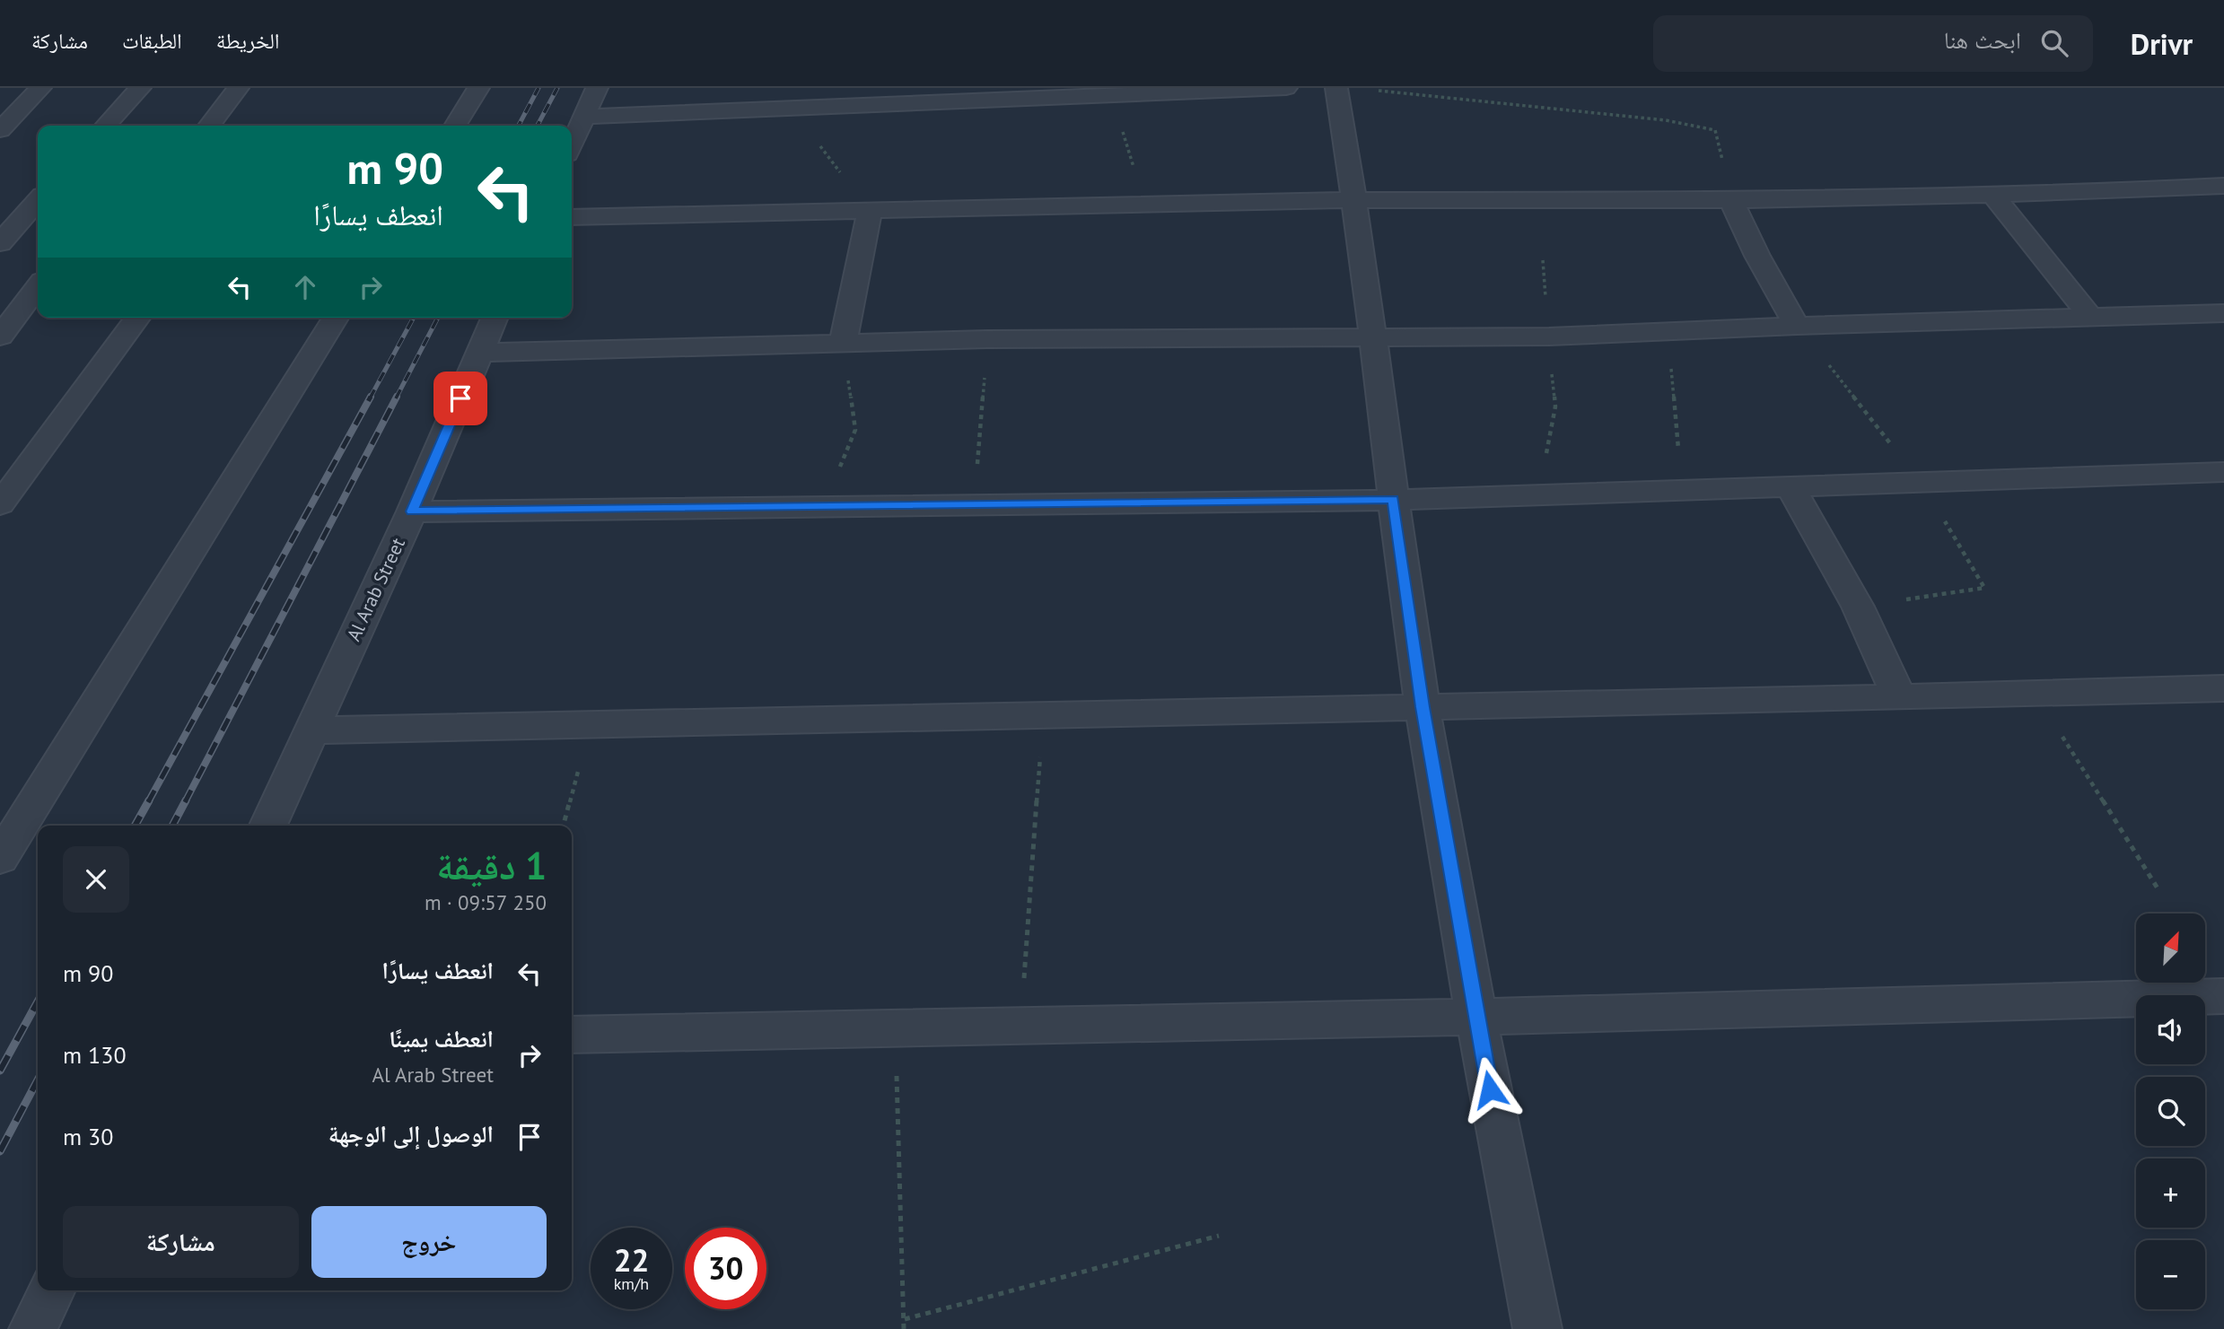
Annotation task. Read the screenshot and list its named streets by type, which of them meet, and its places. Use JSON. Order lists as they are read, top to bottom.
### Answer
{
  "streets": {
    "street": ["Al Arab Street"]
  },
  "north": "top right",
  "page": {
    "header": "Drivr",
    "search": "ابحث هنا",
    "nav": ["الخريطة", "الطبقات", "مشاركة"],
    "turn": ["90 m", "انعطف يسارًا"],
    "heading": ["1 دقيقة", "250 m · 09:57"],
    "map_buttons": ["+", "−"],
    "list": [
      {
        "name": "انعطف يسارًا",
        "value": "90 m"
      },
      {
        "name": "انعطف يمينًا",
        "note": "Al Arab Street",
        "value": "130 m"
      },
      {
        "name": "الوصول إلى الوجهة",
        "value": "30 m"
      }
    ],
    "buttons": ["خروج", "مشاركة"],
    "speed": "22 km/h",
    "limit": "30"
  }
}
